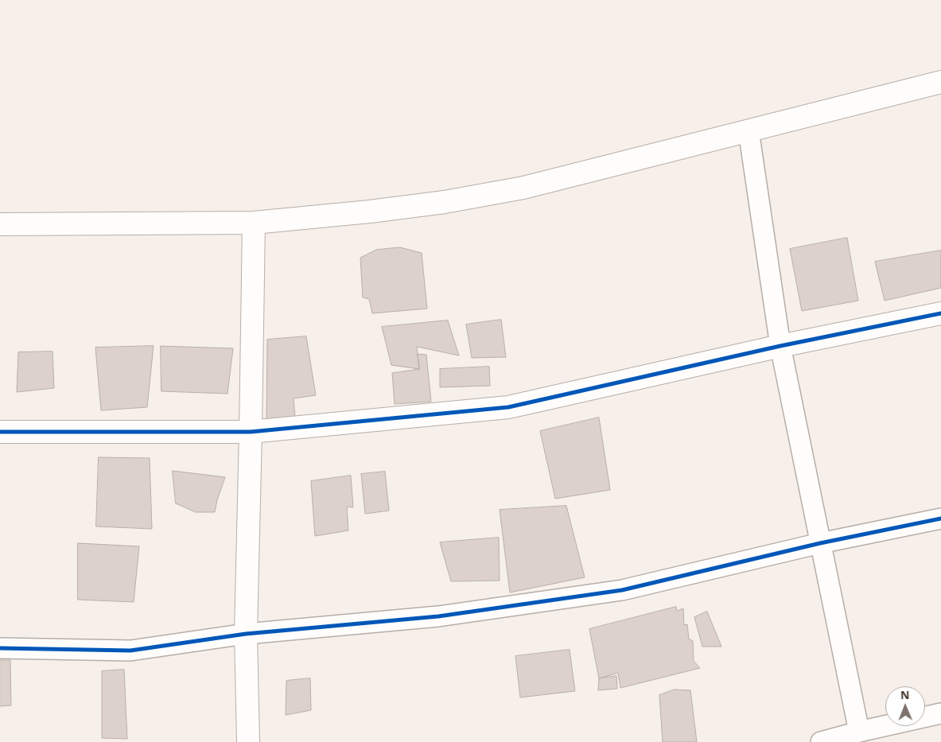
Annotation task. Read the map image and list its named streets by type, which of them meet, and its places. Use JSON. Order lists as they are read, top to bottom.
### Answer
{
  "north": "top"
}
